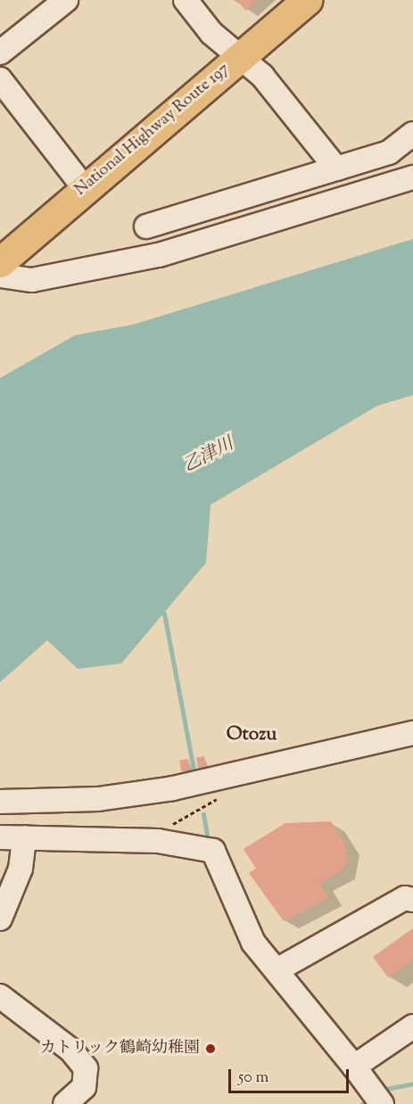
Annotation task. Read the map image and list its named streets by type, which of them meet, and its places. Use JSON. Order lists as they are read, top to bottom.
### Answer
{
  "streets": {
    "highway": ["National Highway Route 197"]
  },
  "districts": ["Otozu"],
  "water": ["乙津川"],
  "places": ["カトリック鶴崎幼稚園"],
  "scale_bar": "50 m"
}
